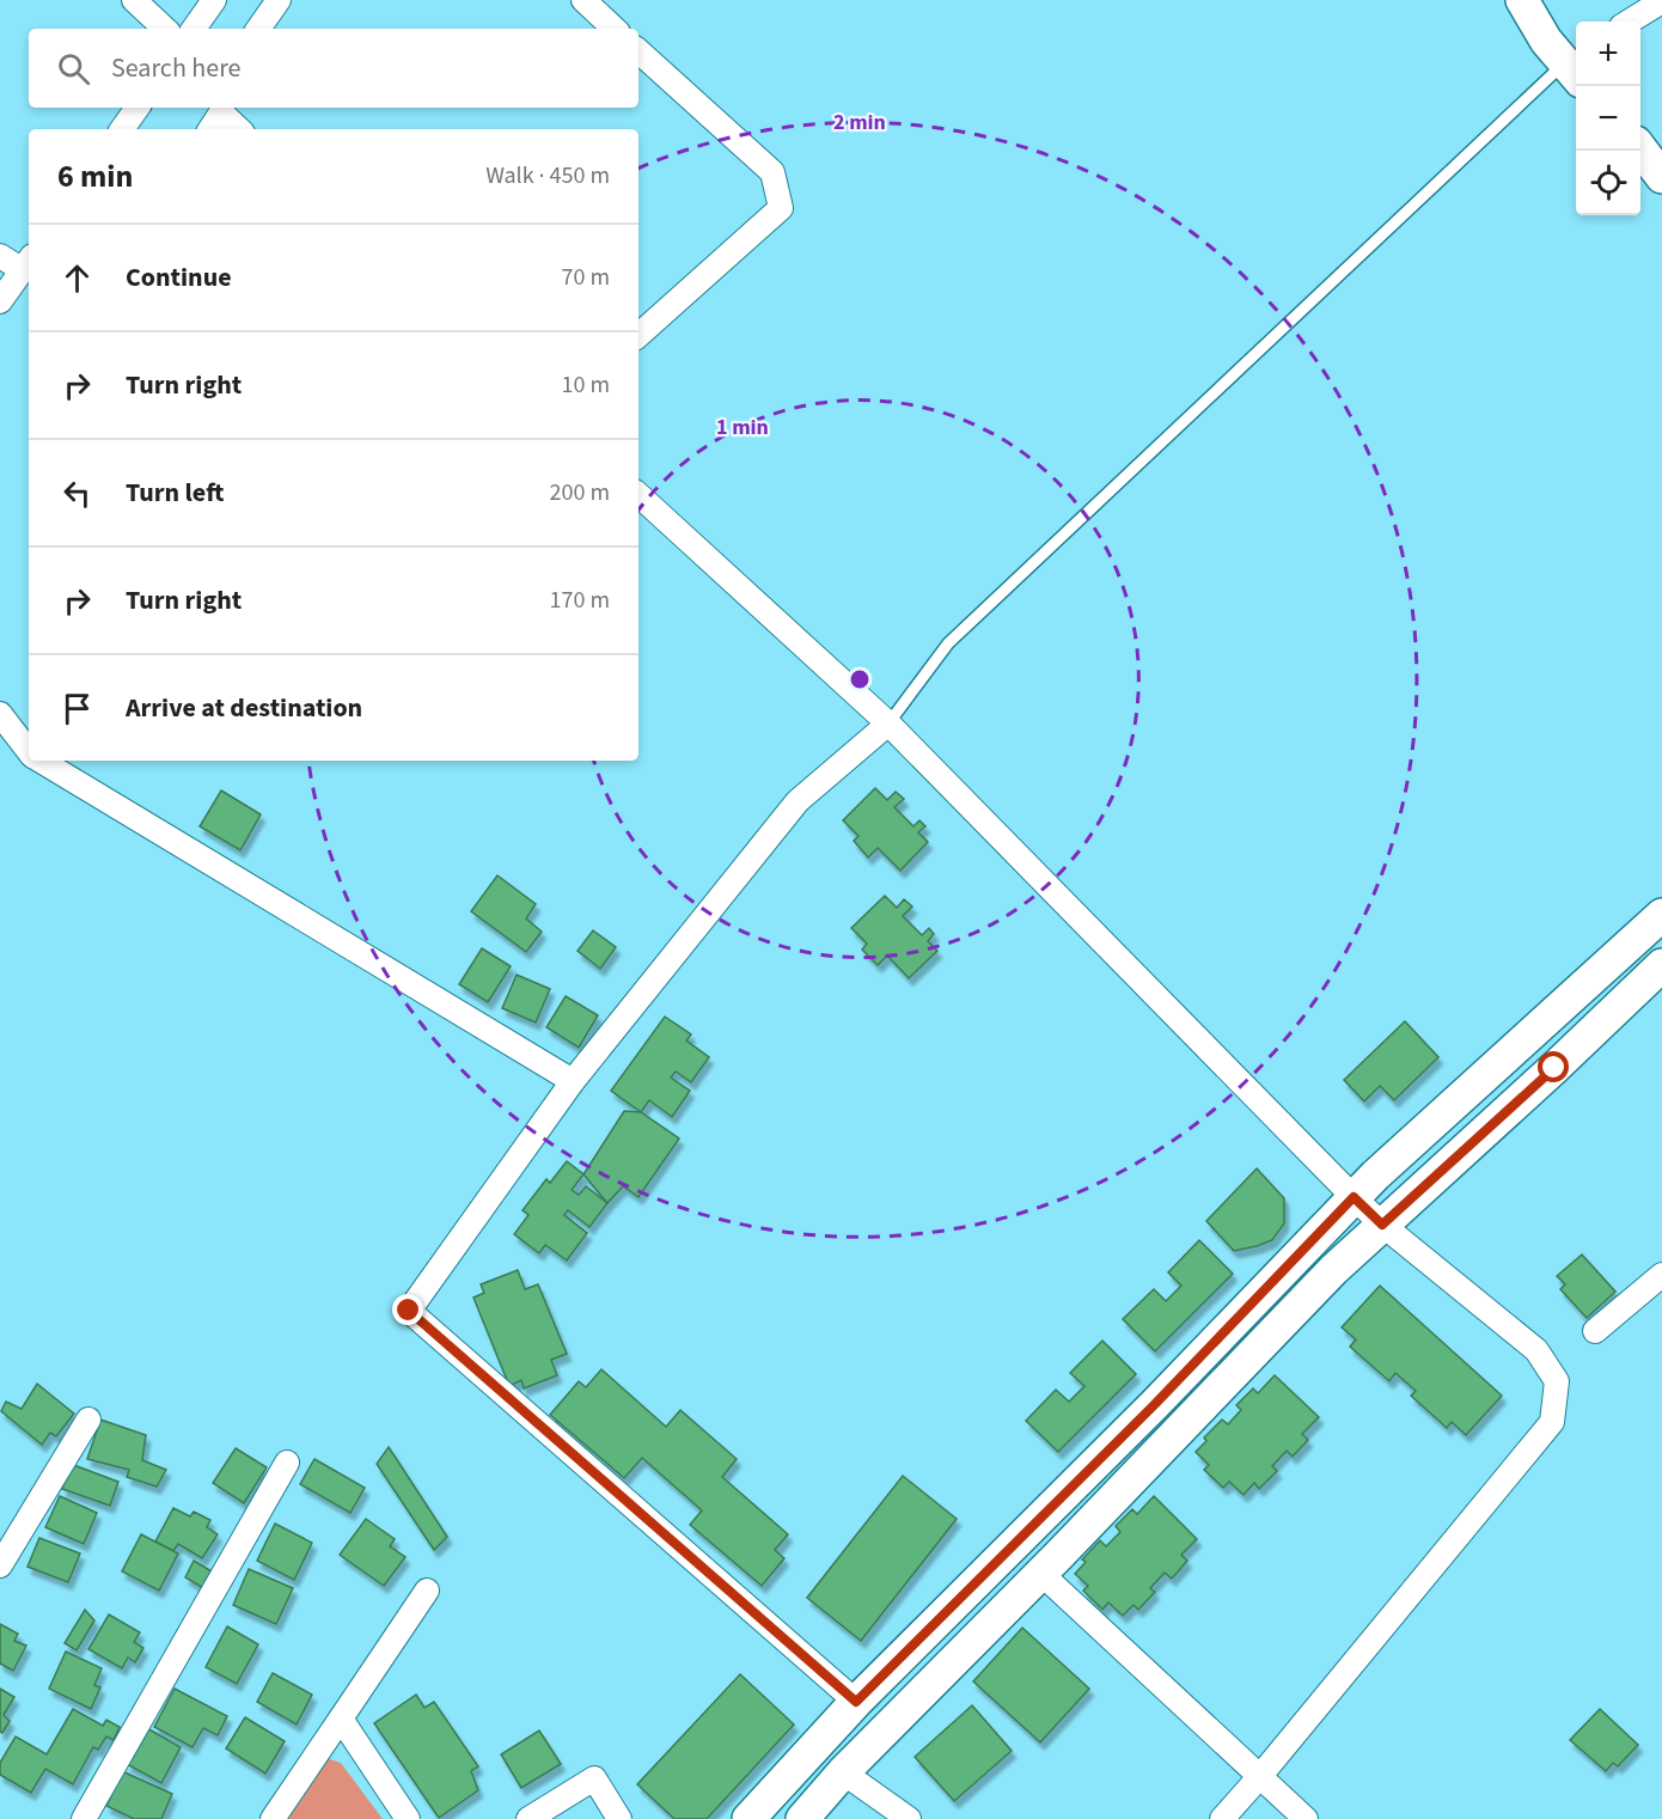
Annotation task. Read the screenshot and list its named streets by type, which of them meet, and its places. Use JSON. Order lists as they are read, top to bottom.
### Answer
{
  "page": {
    "map_buttons": ["+", "−"],
    "search": "Search here",
    "heading": ["6 min", "Walk · 450 m"],
    "list": [
      ["Continue", "70 m"],
      ["Turn right", "10 m"],
      ["Turn left", "200 m"],
      ["Turn right", "170 m"],
      "Arrive at destination"
    ]
  },
  "rings": ["2 min", "1 min"]
}
